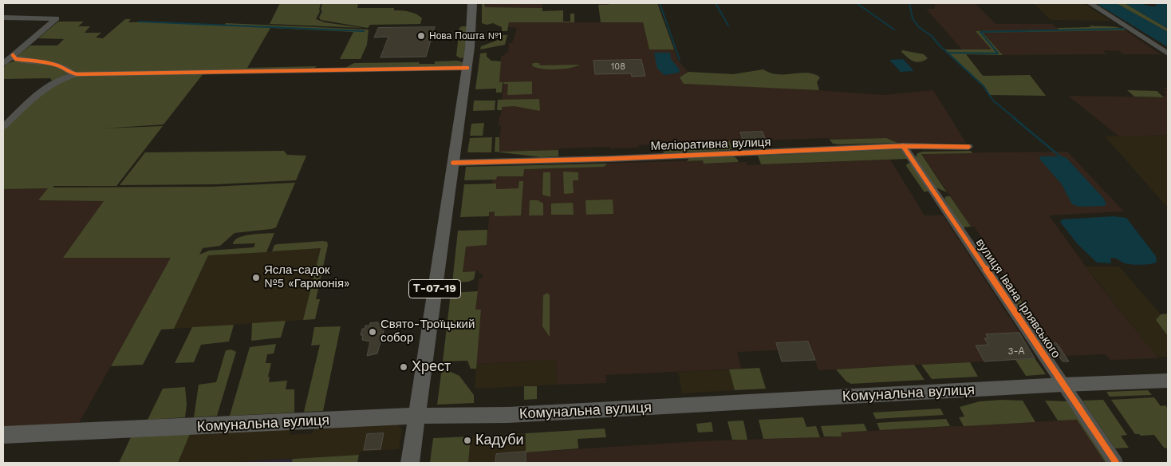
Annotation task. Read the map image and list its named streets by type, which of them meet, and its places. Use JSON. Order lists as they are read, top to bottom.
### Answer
{
  "streets": {
    "main road": ["Т-07-19", "Комунальна вулиця"],
    "street": ["Меліоративна вулиця", "вулиця Івана Ірлявського"]
  },
  "crossings": [
    ["Меліоративна вулиця", "Т-07-19"],
    ["Меліоративна вулиця", "вулиця Івана Ірлявського"],
    ["Т-07-19", "Комунальна вулиця"],
    ["вулиця Івана Ірлявського", "Комунальна вулиця"]
  ],
  "places": [
    "Нова Пошта №1",
    "Ясла-садок №5 «Гармонія»",
    "Свято-Троїцький собор",
    "Хрест",
    "Кадуби"
  ],
  "house_numbers": ["108", "3-А"]
}
